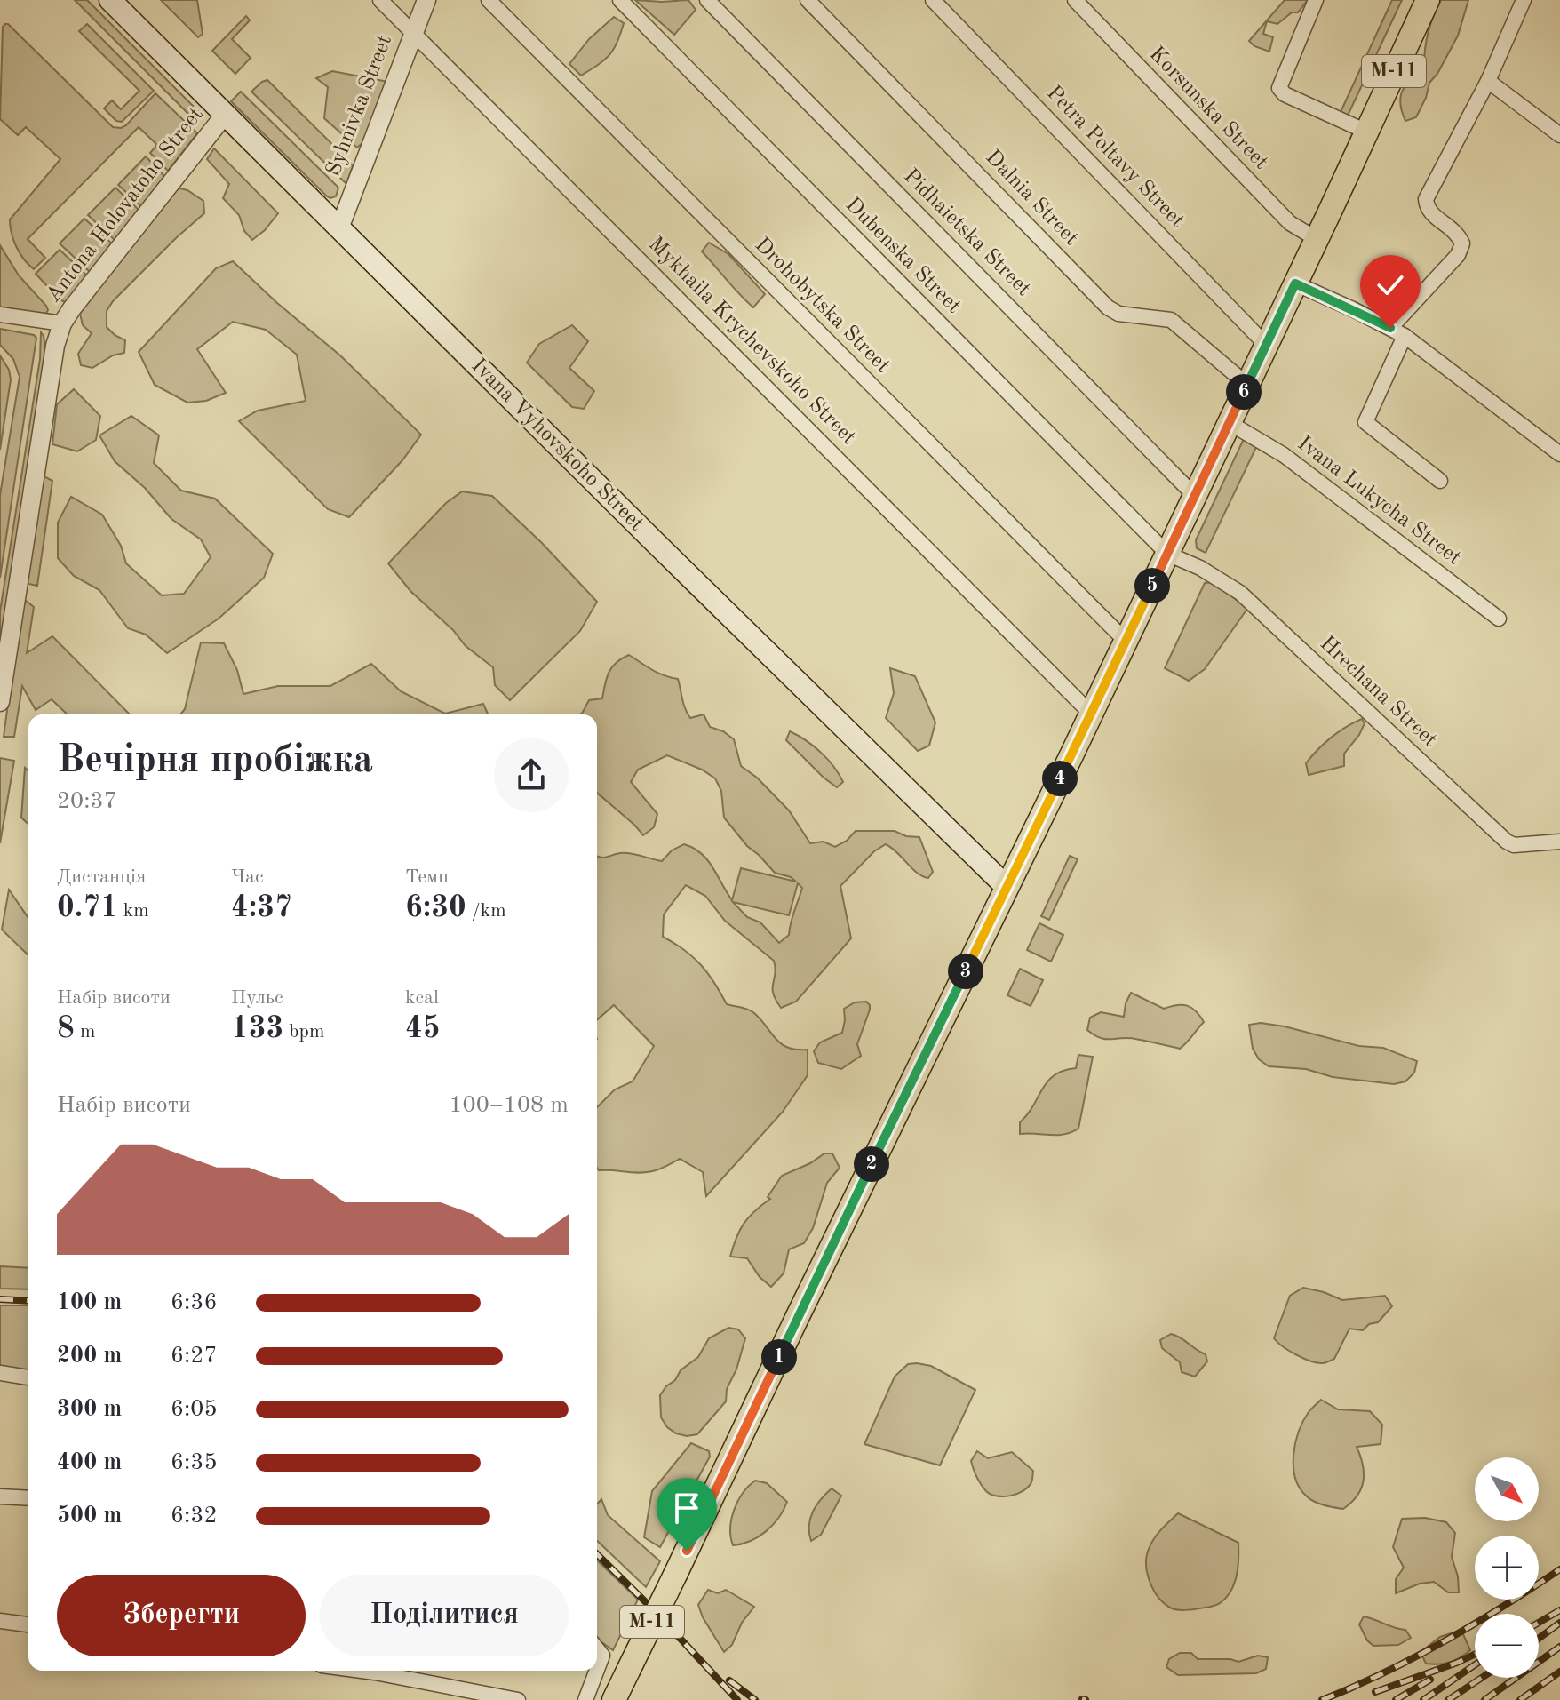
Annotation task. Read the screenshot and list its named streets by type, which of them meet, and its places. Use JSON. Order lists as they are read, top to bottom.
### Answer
{
  "streets": {
    "main road": ["М-11", "Ivana Vyhovskoho Street"],
    "street": [
      "Syhnivka Street",
      "Korsunska Street",
      "Petra Poltavy Street",
      "Dalnia Street",
      "Antona Holovatoho Street",
      "Pidhaietska Street",
      "Dubenska Street",
      "Drohobytska Street",
      "Mykhaila Krychevskoho Street",
      "Ivana Lukycha Street",
      "Hrechana Street"
    ]
  },
  "crossings": [
    ["М-11", "Korsunska Street"],
    ["М-11", "Petra Poltavy Street"],
    ["М-11", "Dalnia Street"],
    ["М-11", "Pidhaietska Street"],
    ["М-11", "Dubenska Street"],
    ["М-11", "Drohobytska Street"],
    ["М-11", "Mykhaila Krychevskoho Street"],
    ["М-11", "Ivana Vyhovskoho Street"],
    ["М-11", "Ivana Lukycha Street"],
    ["М-11", "Hrechana Street"],
    ["Syhnivka Street", "Mykhaila Krychevskoho Street"],
    ["Syhnivka Street", "Ivana Vyhovskoho Street"],
    ["Antona Holovatoho Street", "Ivana Vyhovskoho Street"],
    ["Dubenska Street", "Hrechana Street"]
  ],
  "north": "bottom right",
  "page": {
    "pins": [
      "6",
      "5",
      "4",
      "3",
      "2",
      "1"
    ],
    "heading": ["Вечірня пробіжка", "20:37"],
    "stats": [
      ["Дистанція", "0.71 km"],
      ["Час", "4:37"],
      ["Темп", "6:30 /km"],
      ["Набір висоти", "8 m"],
      ["Пульс", "133 bpm"],
      ["kcal", "45"]
    ],
    "chart": ["Набір висоти", "100–108 m"],
    "list": [
      {
        "name": "100 m",
        "note": "6:36"
      },
      {
        "name": "200 m",
        "note": "6:27"
      },
      {
        "name": "300 m",
        "note": "6:05"
      },
      {
        "name": "400 m",
        "note": "6:35"
      },
      {
        "name": "500 m",
        "note": "6:32"
      }
    ],
    "map_buttons": ["+", "−"],
    "buttons": ["Зберегти", "Поділитися"]
  }
}
